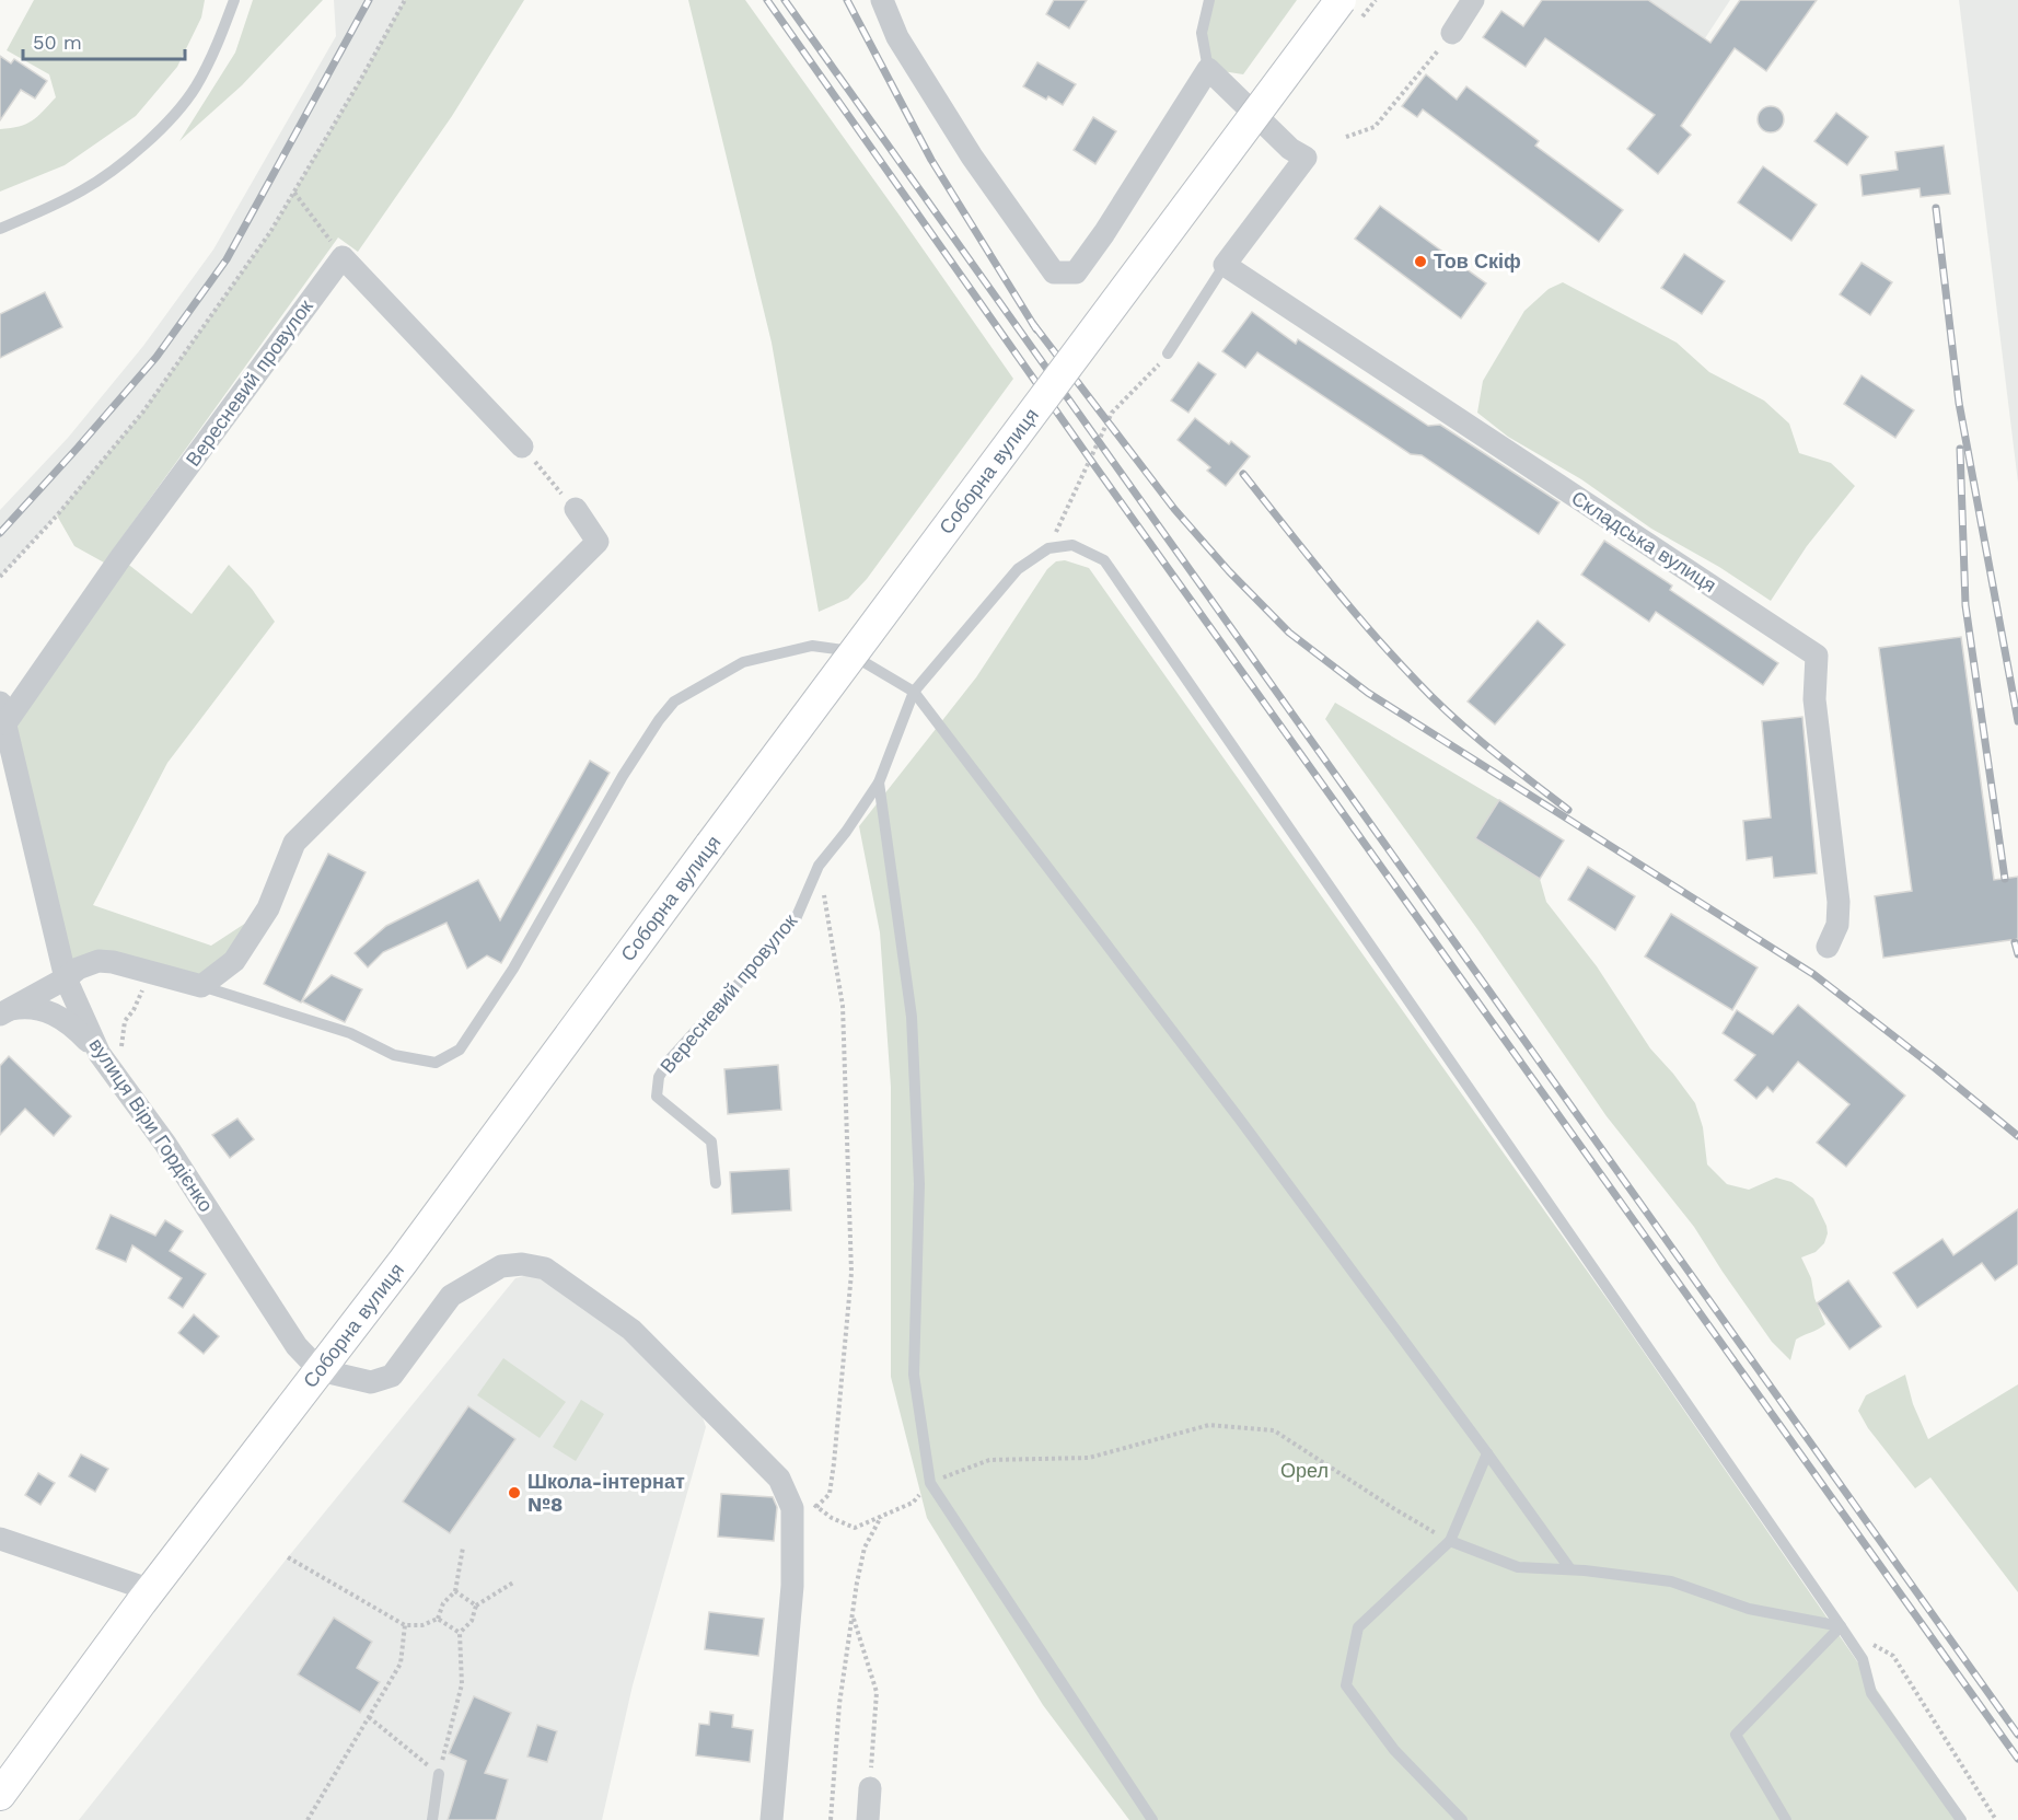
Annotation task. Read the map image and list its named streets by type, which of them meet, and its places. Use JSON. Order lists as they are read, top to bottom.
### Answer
{
  "streets": {
    "main road": ["Соборна вулиця"],
    "street": ["Вересневий провулок", "Складська вулиця", "вулиця Віри Гордієнко"]
  },
  "crossings": [
    ["Вересневий провулок", "вулиця Віри Гордієнко"],
    ["Соборна вулиця", "вулиця Віри Гордієнко"]
  ],
  "parks": ["Орел"],
  "places": ["Тов Скіф", "Школа-інтернат №8"],
  "scale_bar": "50 m"
}
